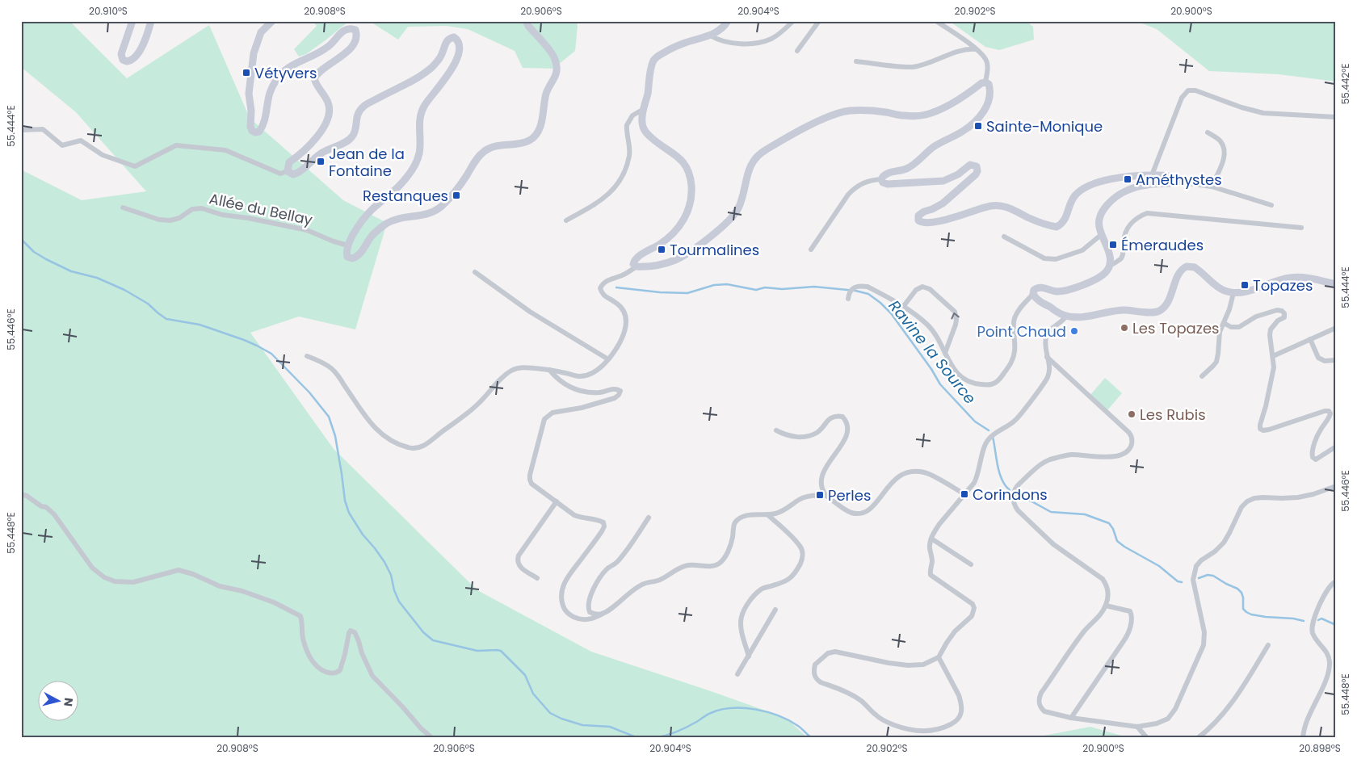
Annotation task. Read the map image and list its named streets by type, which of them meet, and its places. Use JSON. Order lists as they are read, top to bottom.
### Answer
{
  "streets": {
    "street": ["Allée du Bellay"]
  },
  "water": ["Ravine la Source"],
  "places": {
    "transit": [
      "Vétyvers",
      "Sainte-Monique",
      "Jean de la Fontaine",
      "Améthystes",
      "Restanques",
      "Émeraudes",
      "Tourmalines",
      "Topazes",
      "Corindons",
      "Perles"
    ],
    "other": ["Les Topazes", "Point Chaud", "Les Rubis"]
  },
  "north": "right",
  "coordinates": [
    "20.910°S",
    "20.908°S",
    "20.906°S",
    "20.904°S",
    "20.902°S",
    "20.900°S",
    "55.442°E",
    "55.444°E",
    "55.446°E",
    "55.448°E",
    "20.898°S"
  ]
}
